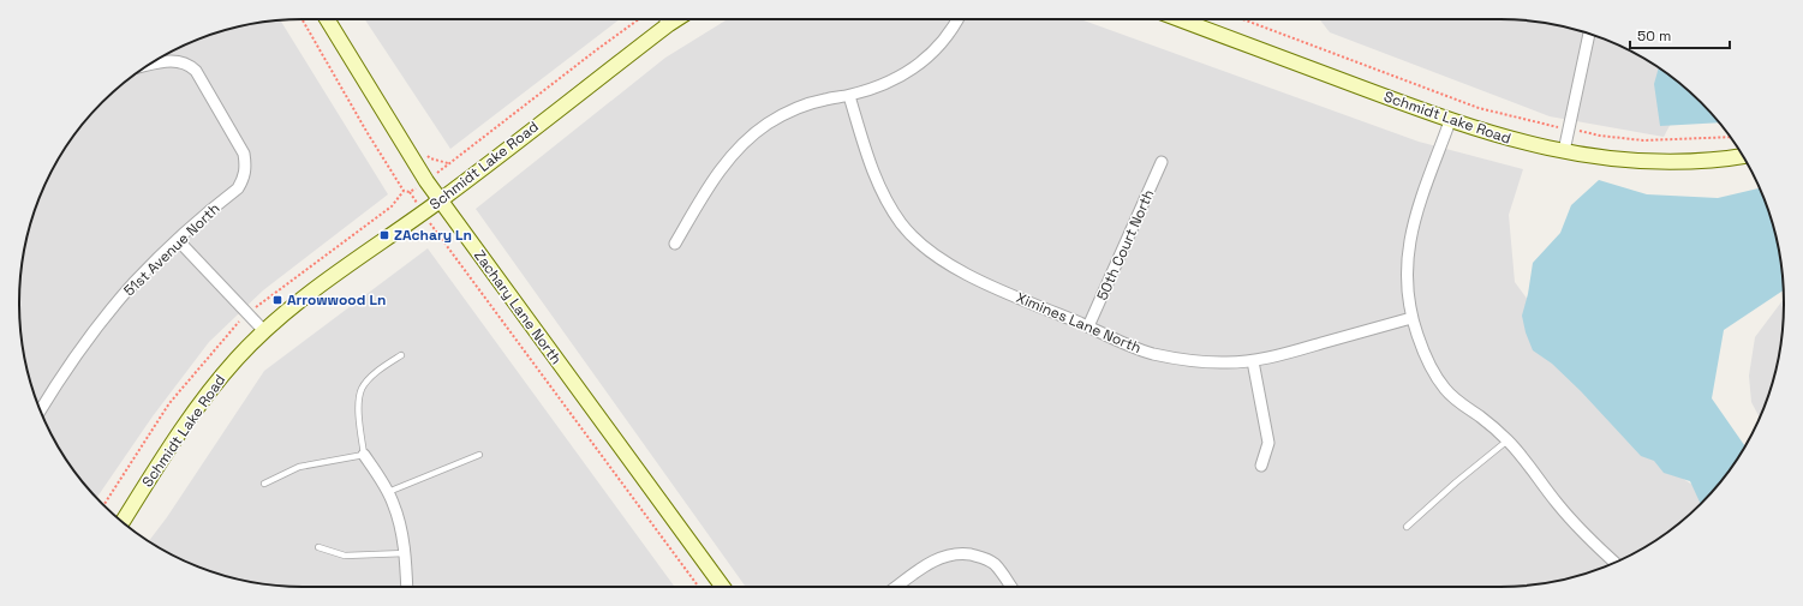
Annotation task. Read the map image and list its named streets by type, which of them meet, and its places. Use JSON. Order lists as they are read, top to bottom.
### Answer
{
  "streets": {
    "street": [
      "Schmidt Lake Road",
      "50th Court North",
      "51st Avenue North",
      "Zachary Lane North",
      "Ximines Lane North"
    ]
  },
  "crossings": [
    ["Schmidt Lake Road", "Zachary Lane North"],
    ["50th Court North", "Ximines Lane North"]
  ],
  "places": {
    "transit": ["ZAchary Ln", "Arrowwood Ln"]
  },
  "scale_bar": "50 m"
}
